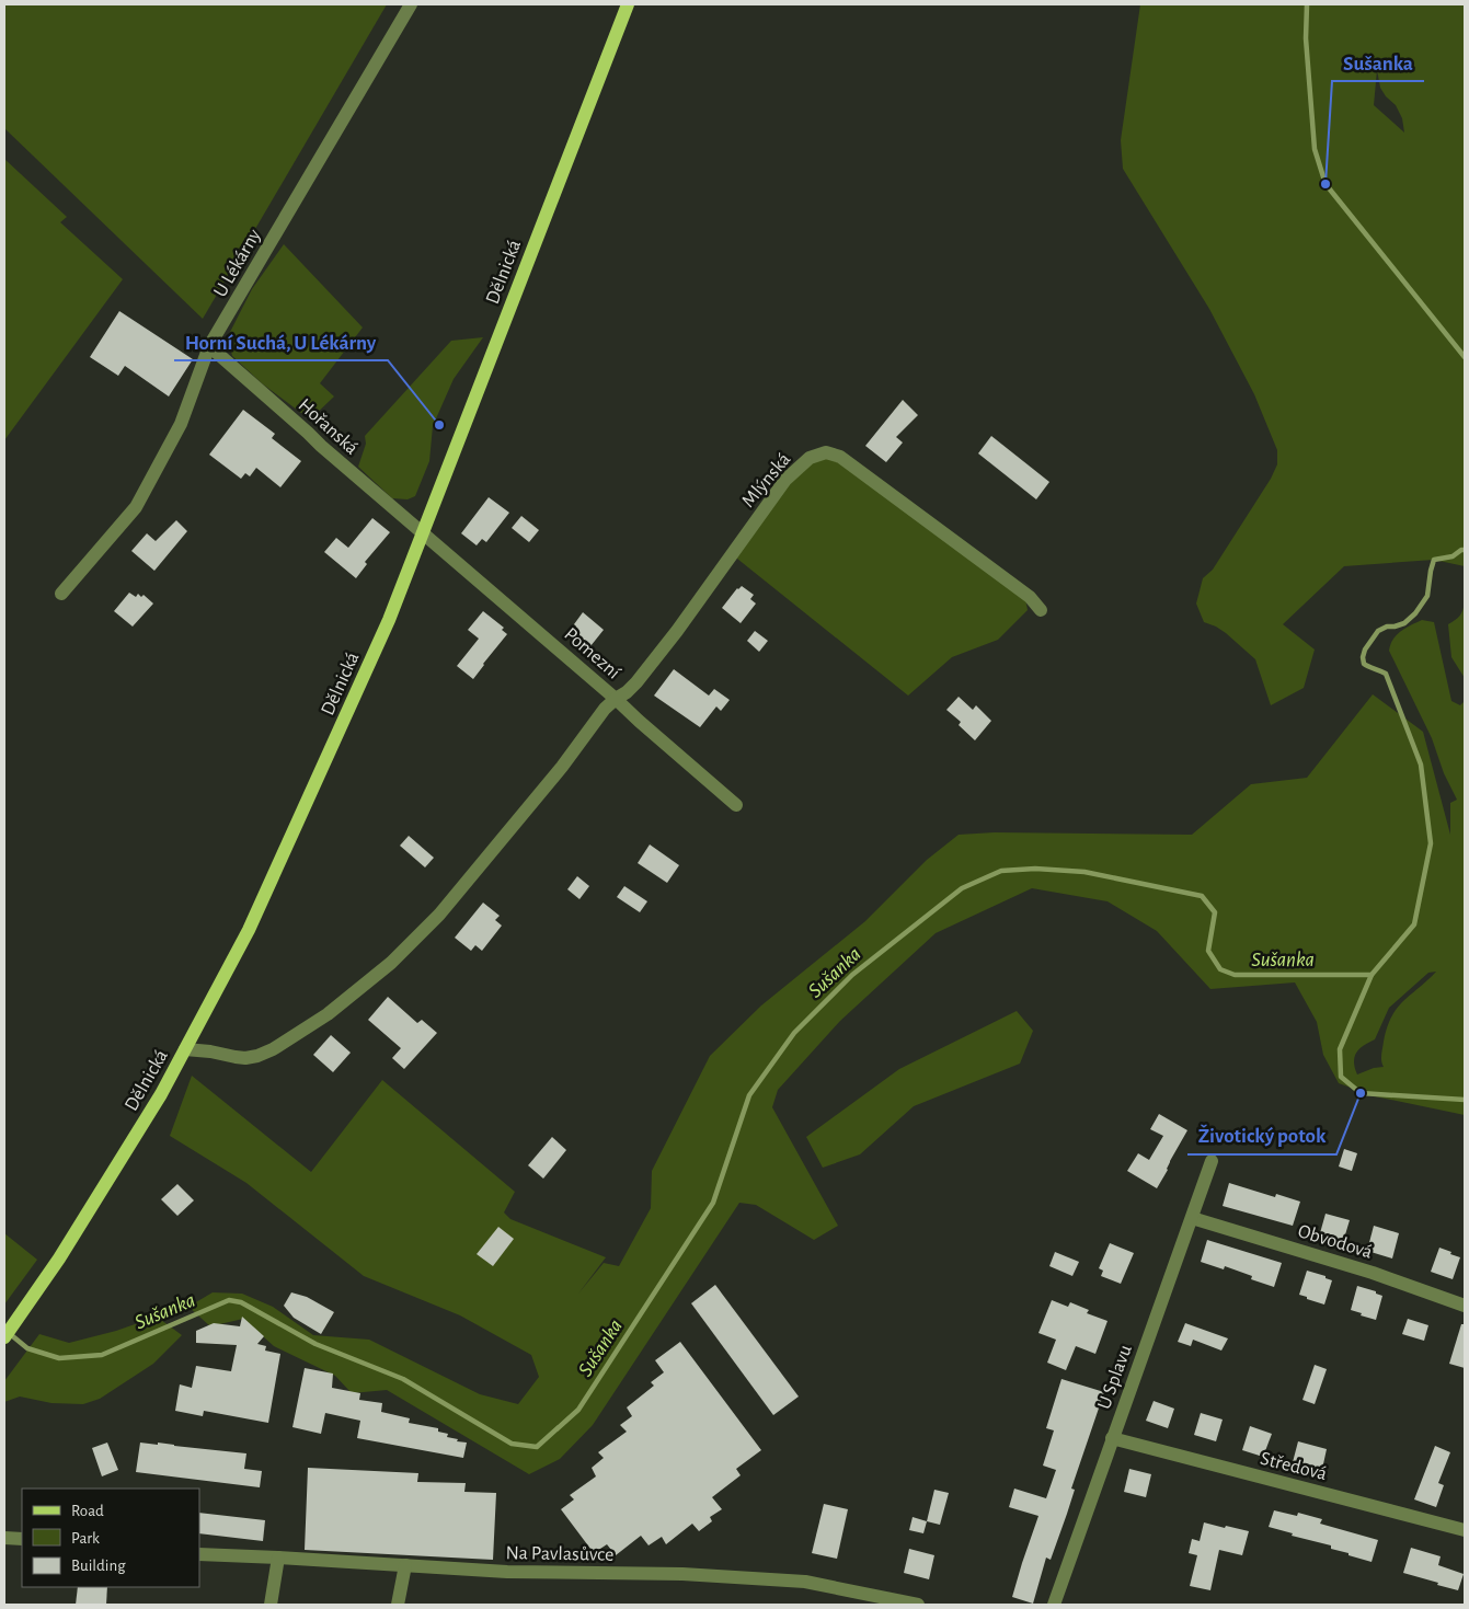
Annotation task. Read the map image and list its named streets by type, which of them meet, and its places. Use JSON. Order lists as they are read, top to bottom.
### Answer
{
  "streets": {
    "main road": ["Dělnická"],
    "street": [
      "U Lékárny",
      "Hořanská",
      "Mlýnská",
      "Pomezní",
      "Obvodová",
      "U Splavu",
      "Středová",
      "Na Pavlasůvce"
    ]
  },
  "crossings": [
    ["U Lékárny", "Hořanská"],
    ["Dělnická", "Hořanská"],
    ["Dělnická", "Mlýnská"],
    ["Dělnická", "Pomezní"],
    ["Hořanská", "Pomezní"],
    ["Mlýnská", "Pomezní"],
    ["Obvodová", "U Splavu"],
    ["U Splavu", "Středová"]
  ],
  "water": ["Sušanka"],
  "places": ["Sušanka", "Horní Suchá, U Lékárny", "Životický potok"],
  "legend": ["Road", "Park", "Building"]
}
